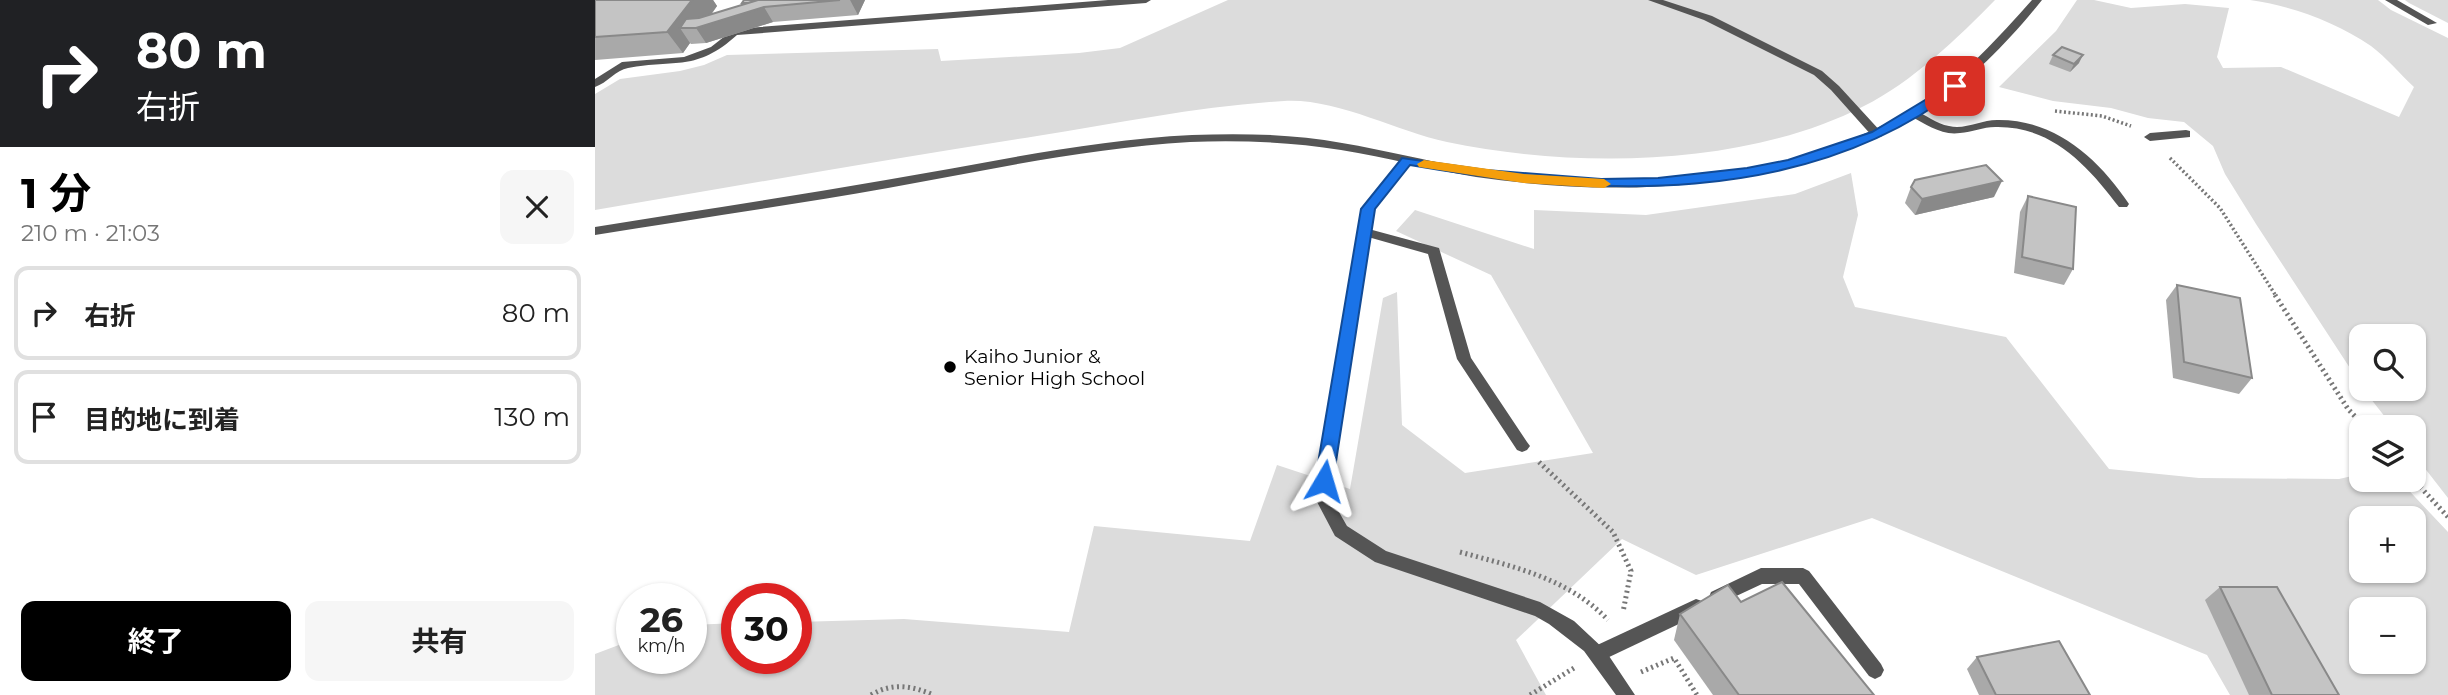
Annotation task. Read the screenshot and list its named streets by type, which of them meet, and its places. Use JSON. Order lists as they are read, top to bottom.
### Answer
{
  "places": ["Kaiho Junior & Senior High School"],
  "page": {
    "turn": ["80 m", "右折"],
    "heading": ["1 分", "210 m · 21:03"],
    "list": [
      {
        "name": "右折",
        "value": "80 m"
      },
      {
        "name": "目的地に到着",
        "value": "130 m"
      }
    ],
    "map_buttons": ["+", "−"],
    "speed": "26 km/h",
    "limit": "30",
    "buttons": ["終了", "共有"]
  }
}
